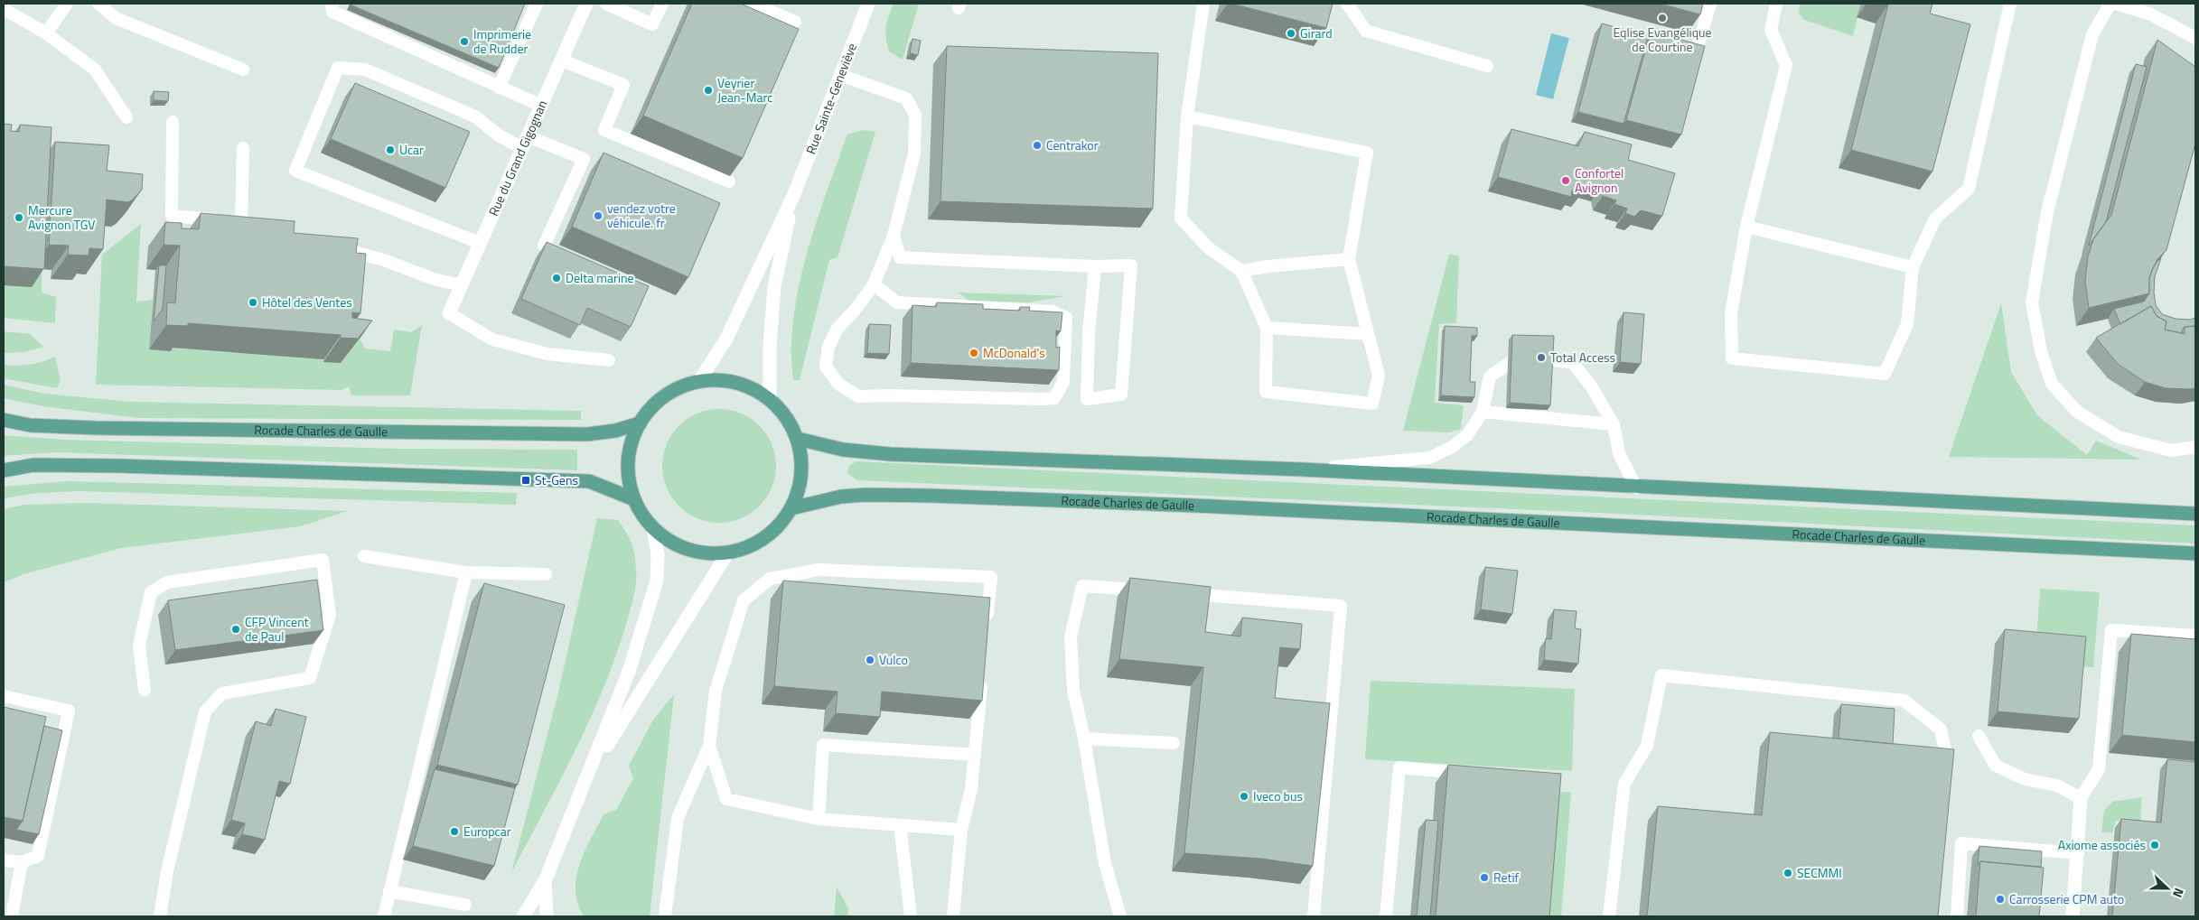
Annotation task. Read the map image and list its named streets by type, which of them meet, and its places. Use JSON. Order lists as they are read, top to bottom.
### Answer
{
  "streets": {
    "main road": ["Rocade Charles de Gaulle"],
    "street": ["Rue Sainte-Geneviève", "Rue du Grand Gigognan"]
  },
  "places": {
    "other": [
      "Eqlise Evangélique de Courtine",
      "Girard",
      "Imprimerie de Rudder",
      "Veyrier Jean-Marc",
      "Centrakor",
      "Ucar",
      "Confortel Avignon",
      "vendez votre véhicule. fr",
      "Mercure Avignon TGV",
      "Delta marine",
      "Hôtel des Ventes",
      "McDonald's",
      "Total Access",
      "CFP Vincent de Paul",
      "Vulco",
      "Iveco bus",
      "Europcar",
      "Axiome associés",
      "SECMMI",
      "Retif",
      "Carrosserie CPM auto"
    ],
    "transit": ["St-Gens"]
  },
  "north": "right"
}
